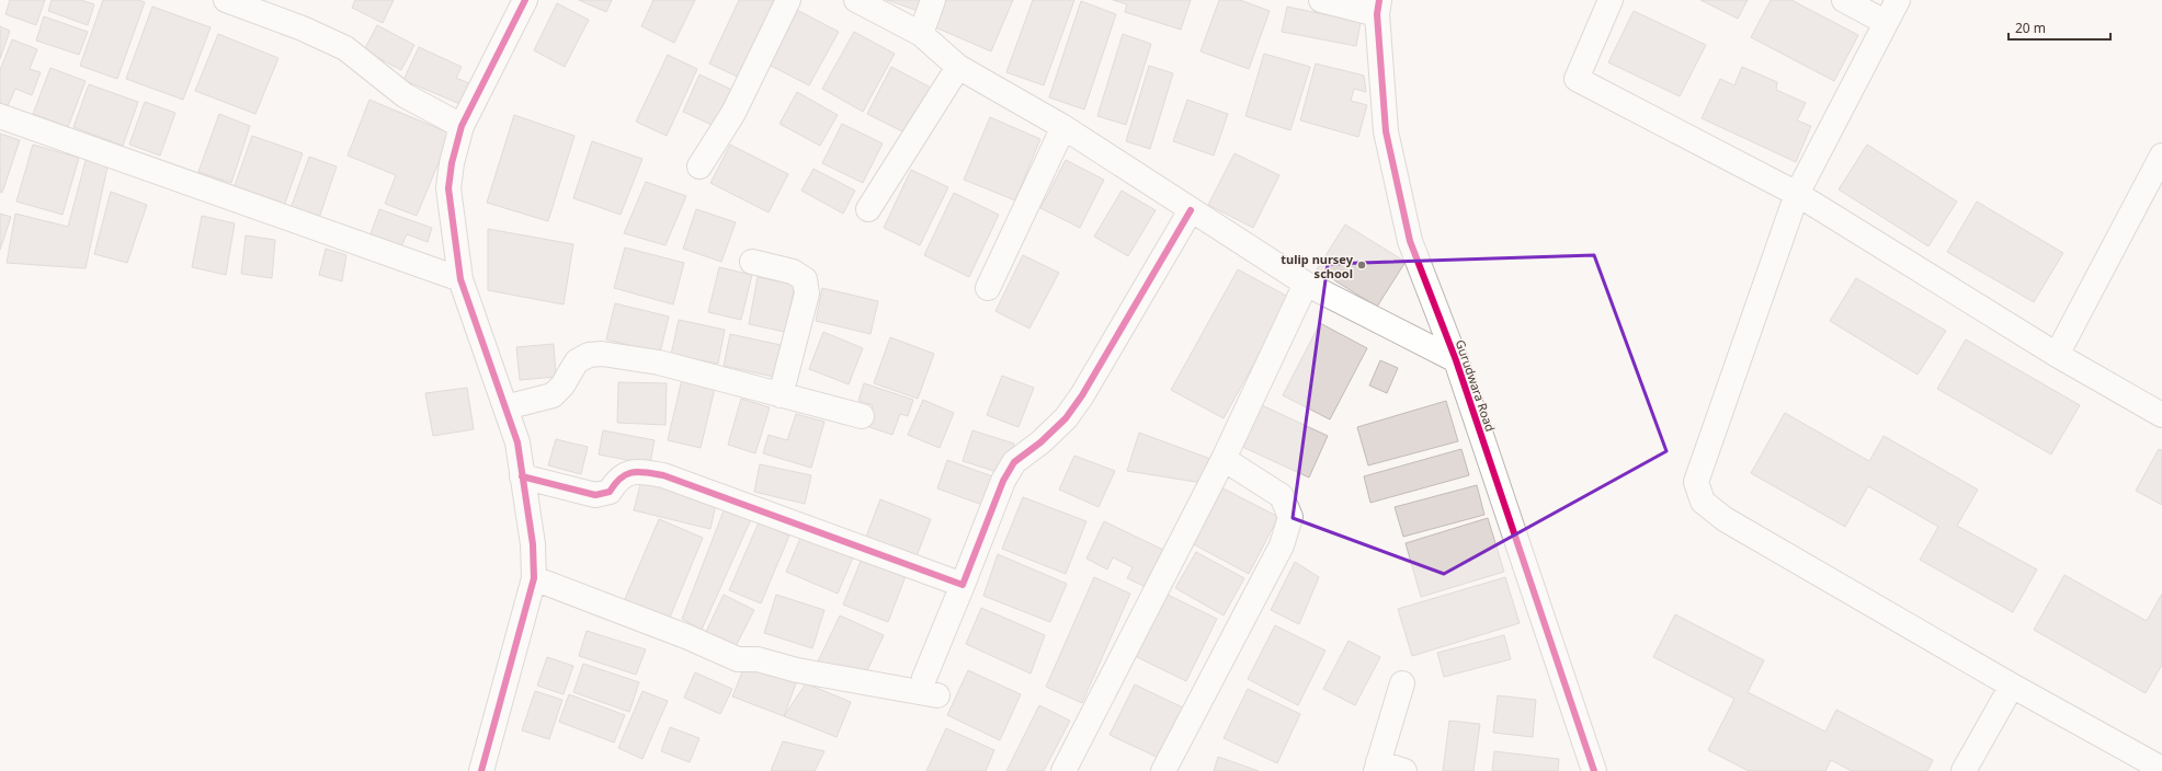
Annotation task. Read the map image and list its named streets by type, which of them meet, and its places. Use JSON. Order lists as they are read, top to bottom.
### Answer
{
  "streets": {
    "street": ["Gurudwara Road"]
  },
  "places": ["tulip nursey school"],
  "scale_bar": "20 m"
}
